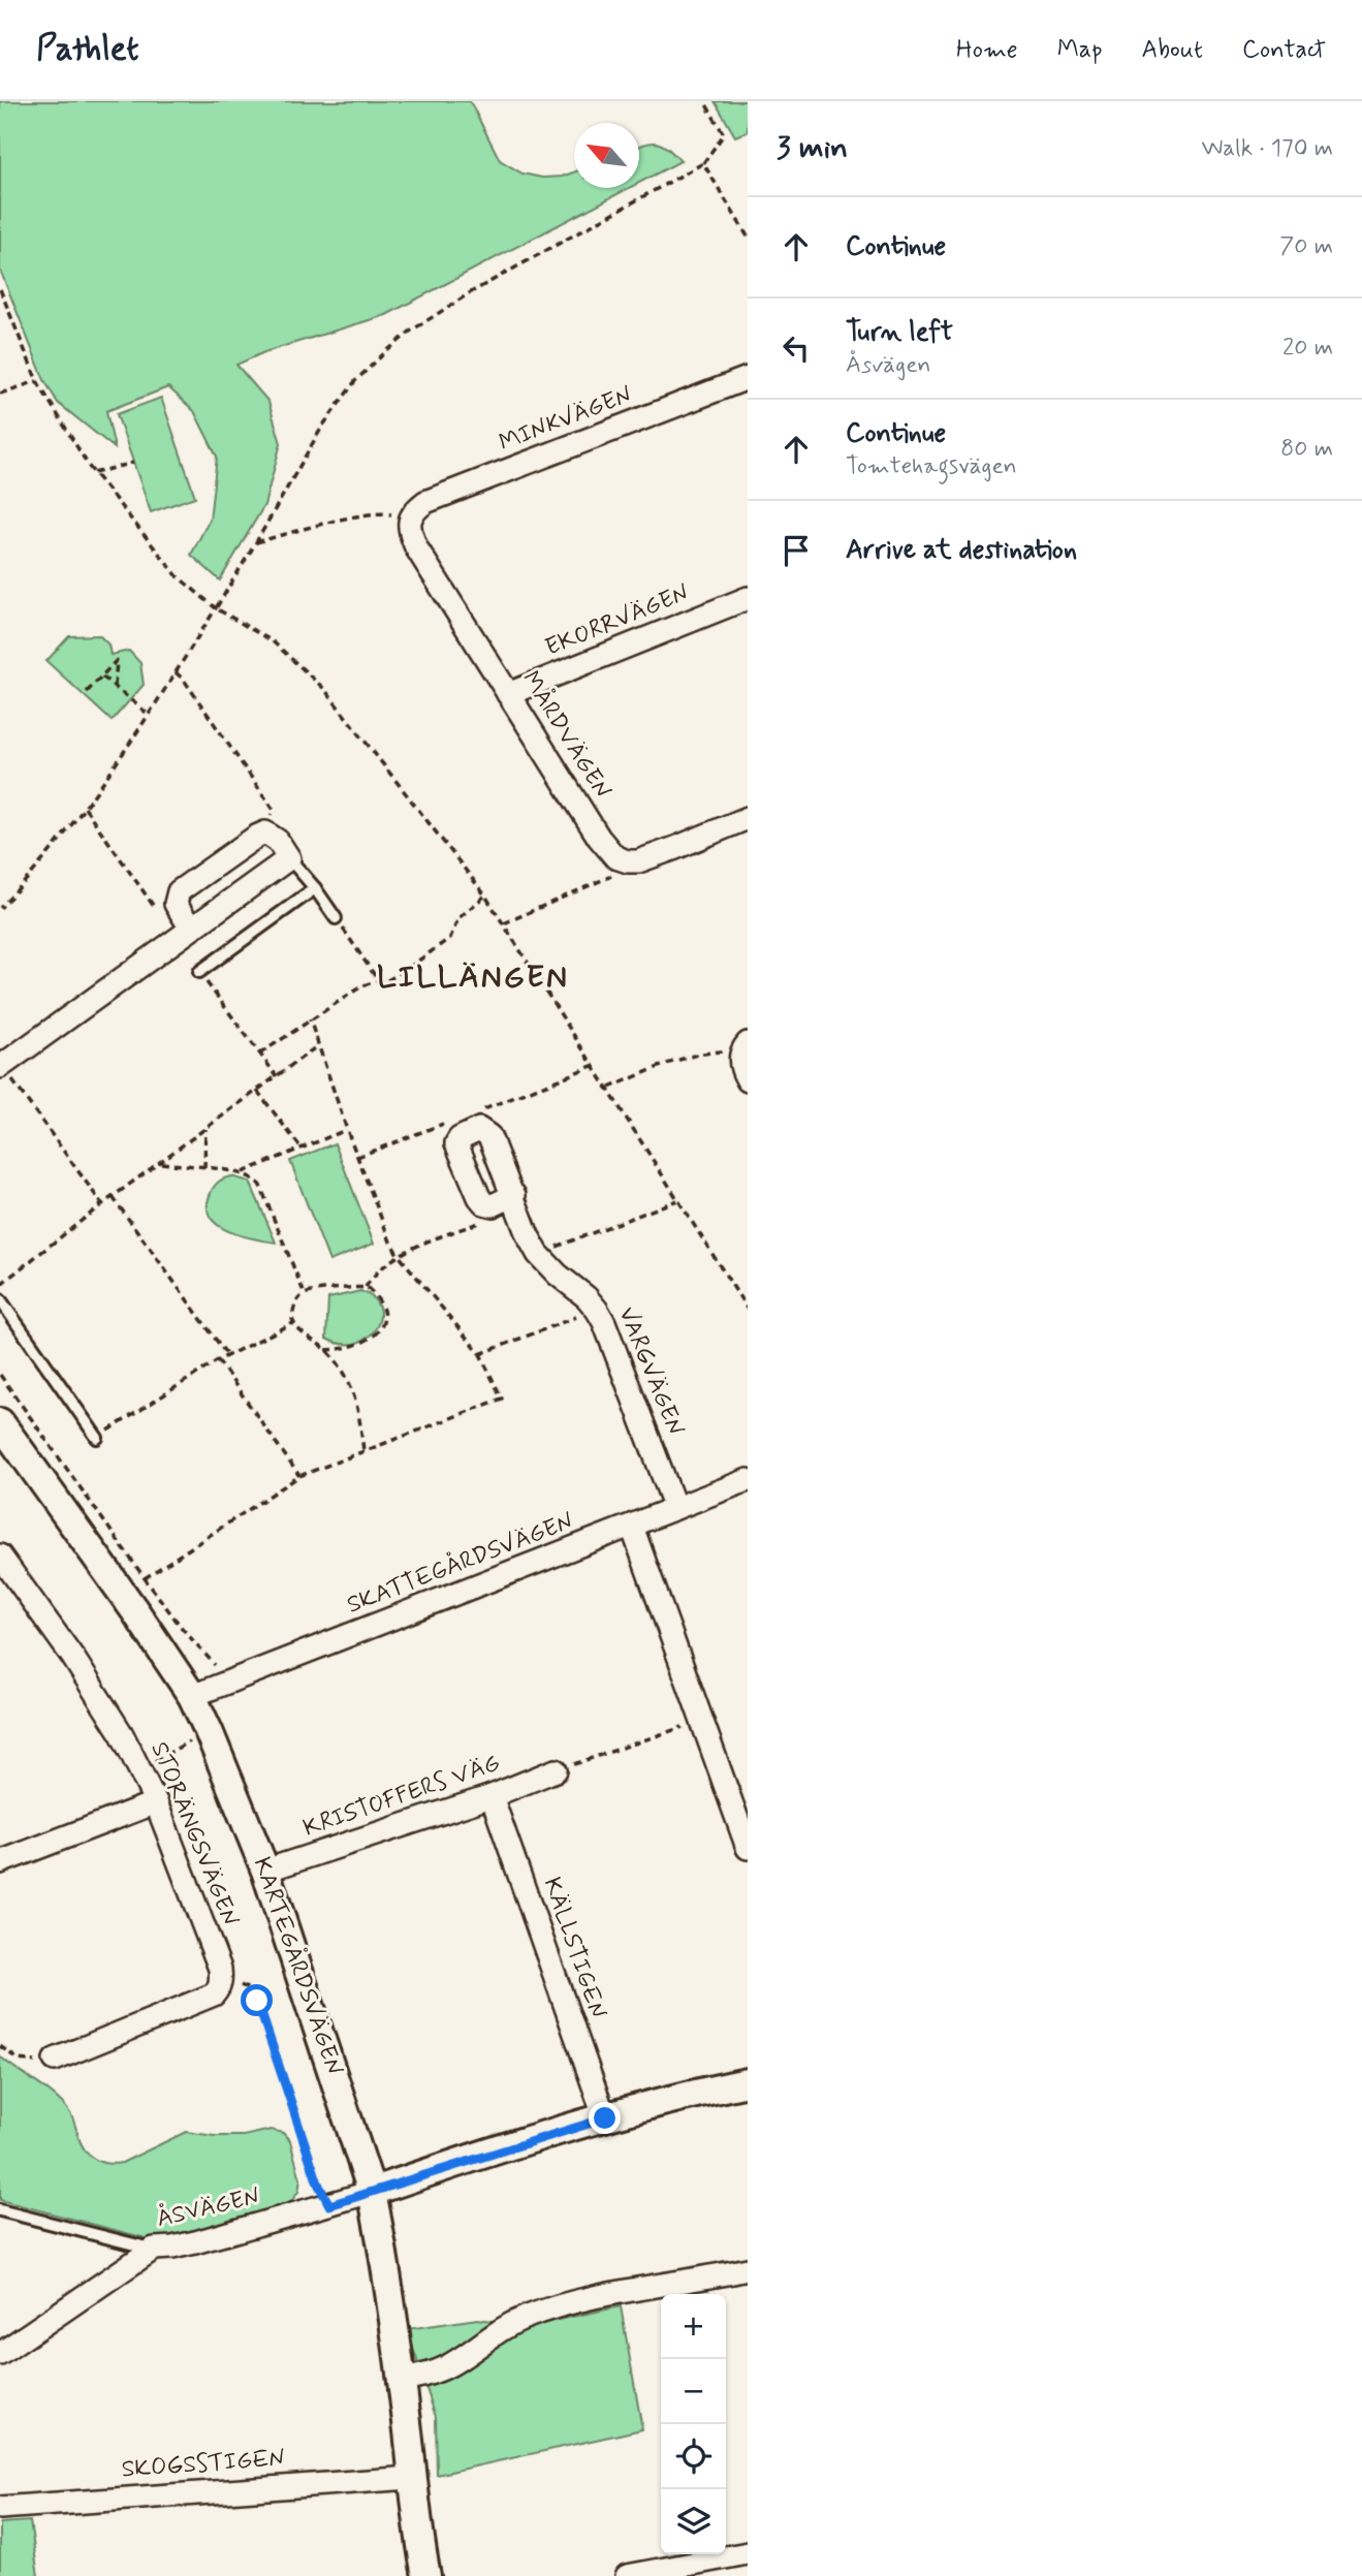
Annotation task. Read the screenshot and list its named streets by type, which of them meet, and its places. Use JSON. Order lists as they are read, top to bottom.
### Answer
{
  "streets": {
    "street": [
      "MINKVÄGEN",
      "EKORRVÄGEN",
      "MÅRDVÄGEN",
      "VARGVÄGEN",
      "SKATTEGÅRDSVÄGEN",
      "KRISTOFFERS VÄG",
      "STORÄNGSVÄGEN",
      "KÄLLSTIGEN",
      "KARTEGÅRDSVÄGEN",
      "ÅSVÄGEN",
      "SKOGSSTIGEN"
    ]
  },
  "crossings": [
    ["MINKVÄGEN", "MÅRDVÄGEN"],
    ["EKORRVÄGEN", "MÅRDVÄGEN"],
    ["VARGVÄGEN", "SKATTEGÅRDSVÄGEN"],
    ["SKATTEGÅRDSVÄGEN", "KARTEGÅRDSVÄGEN"],
    ["KRISTOFFERS VÄG", "KÄLLSTIGEN"],
    ["KRISTOFFERS VÄG", "KARTEGÅRDSVÄGEN"],
    ["KARTEGÅRDSVÄGEN", "ÅSVÄGEN"],
    ["KARTEGÅRDSVÄGEN", "SKOGSSTIGEN"]
  ],
  "districts": ["LILLÄNGEN"],
  "north": "top left",
  "page": {
    "header": "Pathlet",
    "nav": [
      "Home",
      "Map",
      "About",
      "Contact"
    ],
    "heading": ["3 min", "Walk · 170 m"],
    "list": [
      ["Continue", "70 m"],
      ["Turn left", "Åsvägen", "20 m"],
      ["Continue", "Tomtehagsvägen", "80 m"],
      "Arrive at destination"
    ],
    "map_buttons": ["+", "−"]
  }
}
